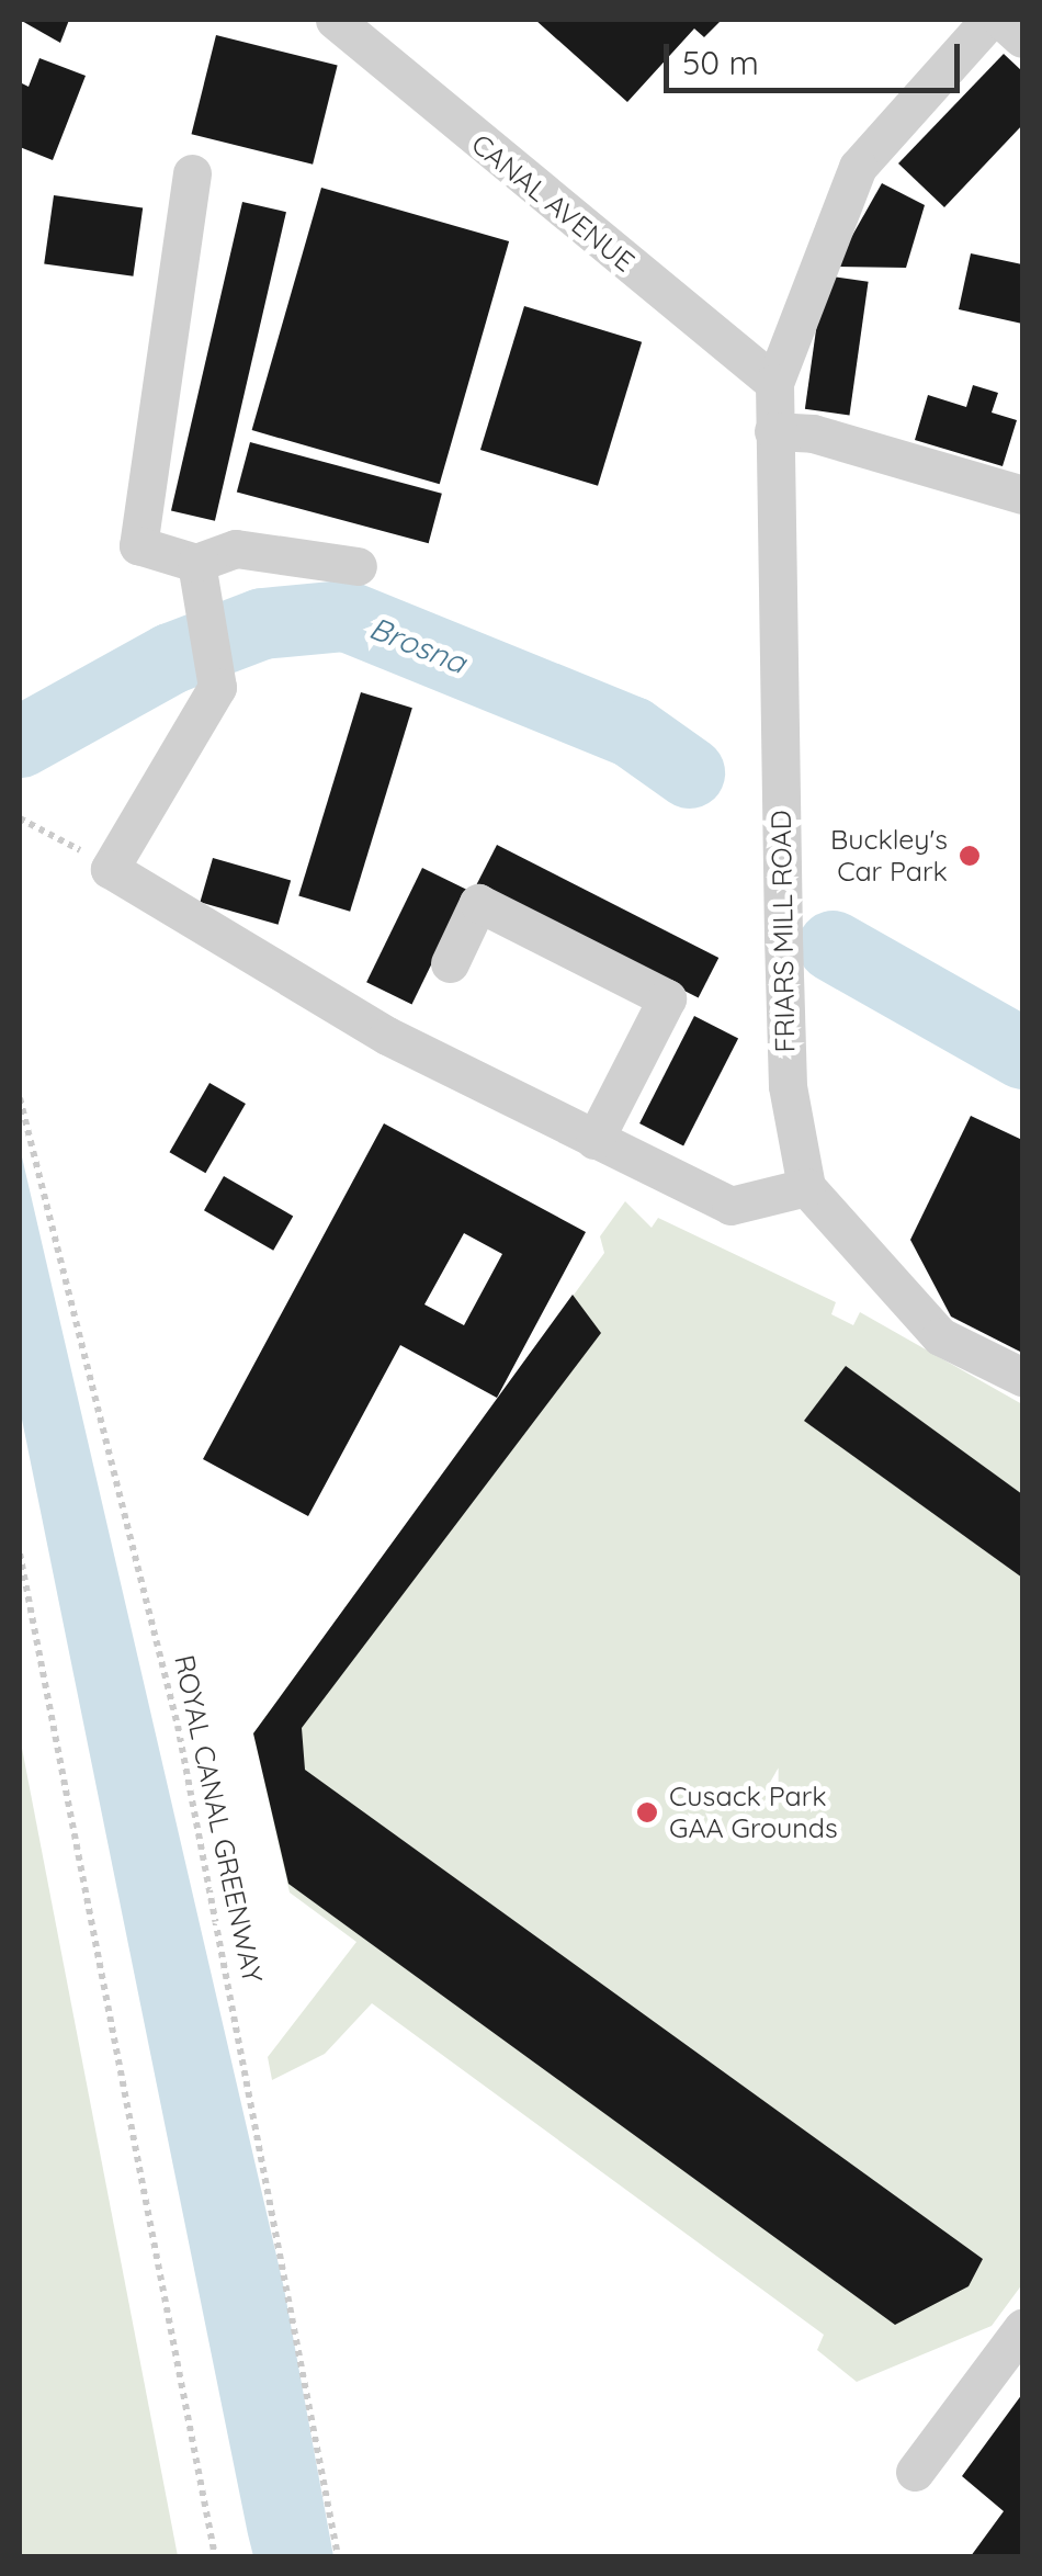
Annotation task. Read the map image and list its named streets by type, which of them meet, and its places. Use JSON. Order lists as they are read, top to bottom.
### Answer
{
  "streets": {
    "street": ["CANAL AVENUE", "FRIARS MILL ROAD"],
    "path": ["ROYAL CANAL GREENWAY"]
  },
  "crossings": [
    ["CANAL AVENUE", "FRIARS MILL ROAD"]
  ],
  "water": ["Brosna"],
  "places": ["Buckley's Car Park", "Cusack Park GAA Grounds"],
  "scale_bar": "50 m"
}
